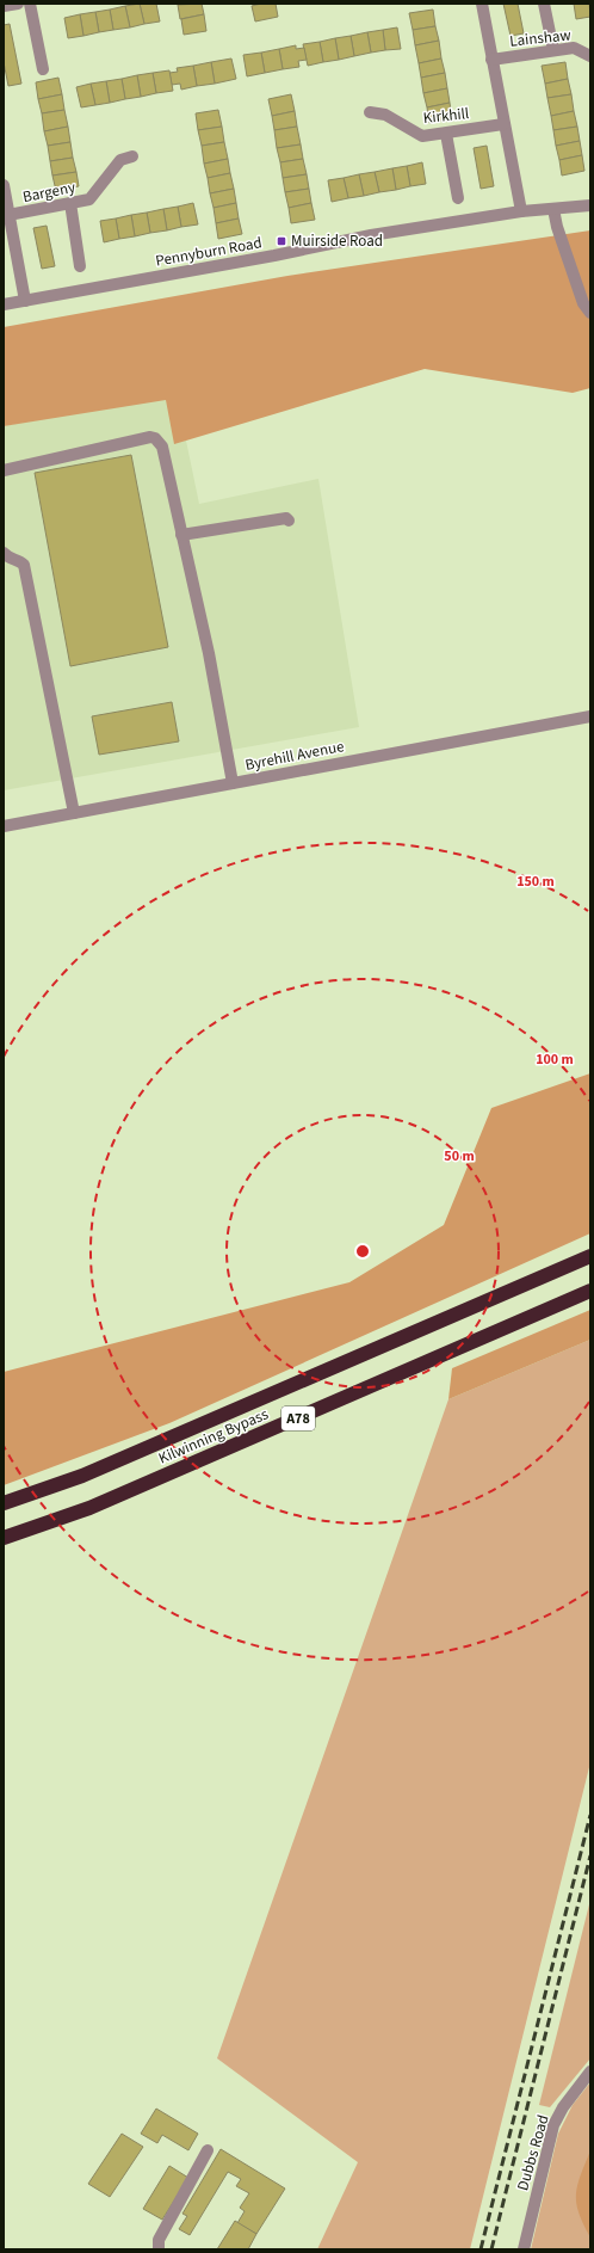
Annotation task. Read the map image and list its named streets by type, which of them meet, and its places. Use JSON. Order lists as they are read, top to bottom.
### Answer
{
  "streets": {
    "highway": ["A78", "Kilwinning Bypass"],
    "street": [
      "Lainshaw",
      "Kirkhill",
      "Bargeny",
      "Pennyburn Road",
      "Byrehill Avenue",
      "Dubbs Road"
    ]
  },
  "places": {
    "transit": ["Muirside Road"]
  },
  "rings": ["150 m", "100 m", "50 m"]
}
